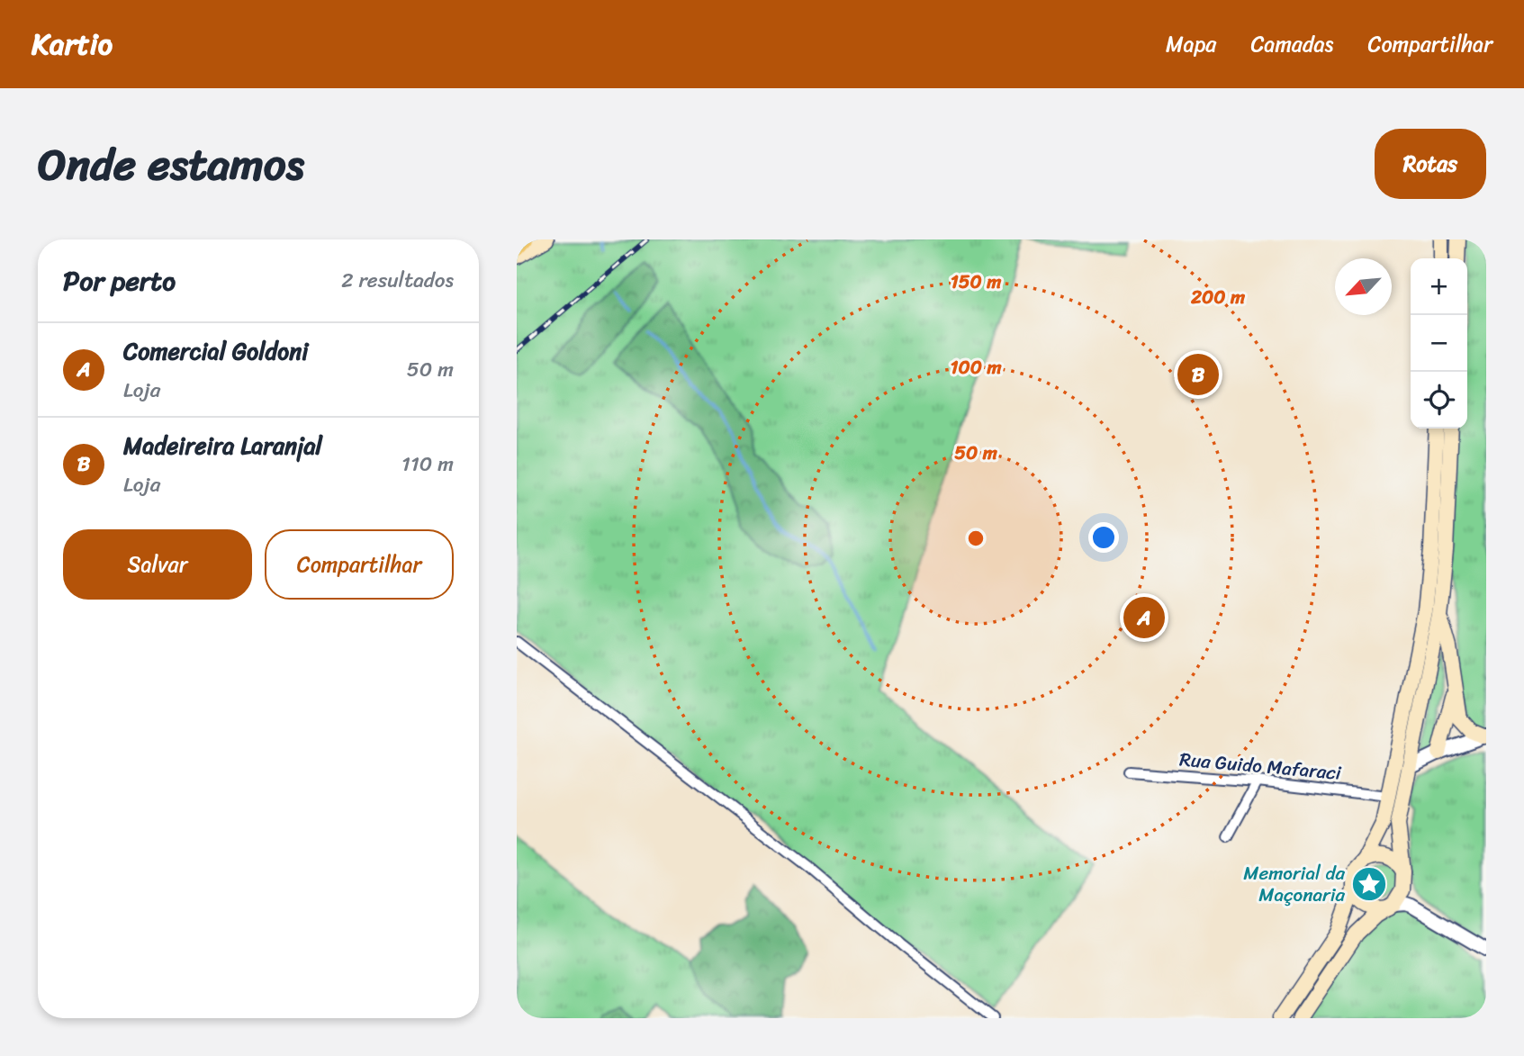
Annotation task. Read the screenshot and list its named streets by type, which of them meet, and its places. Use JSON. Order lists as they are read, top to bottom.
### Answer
{
  "streets": {
    "street": ["Rua Guido Mafaraci"]
  },
  "places": {
    "place": ["Memorial da Maçonaria"]
  },
  "north": "bottom left",
  "page": {
    "header": "Kartio",
    "nav": ["Mapa", "Camadas", "Compartilhar"],
    "title": "Onde estamos",
    "buttons": [
      "Rotas",
      ["Salvar", "Compartilhar"]
    ],
    "heading": ["Por perto", "2 resultados"],
    "map_buttons": ["+", "−"],
    "list": [
      {
        "mark": "A",
        "name": "Comercial Goldoni",
        "note": "Loja",
        "value": "50 m"
      },
      {
        "mark": "B",
        "name": "Madeireira Laranjal",
        "note": "Loja",
        "value": "110 m"
      }
    ],
    "pins": ["B", "A"]
  },
  "rings": [
    "150 m",
    "200 m",
    "100 m",
    "50 m"
  ]
}
